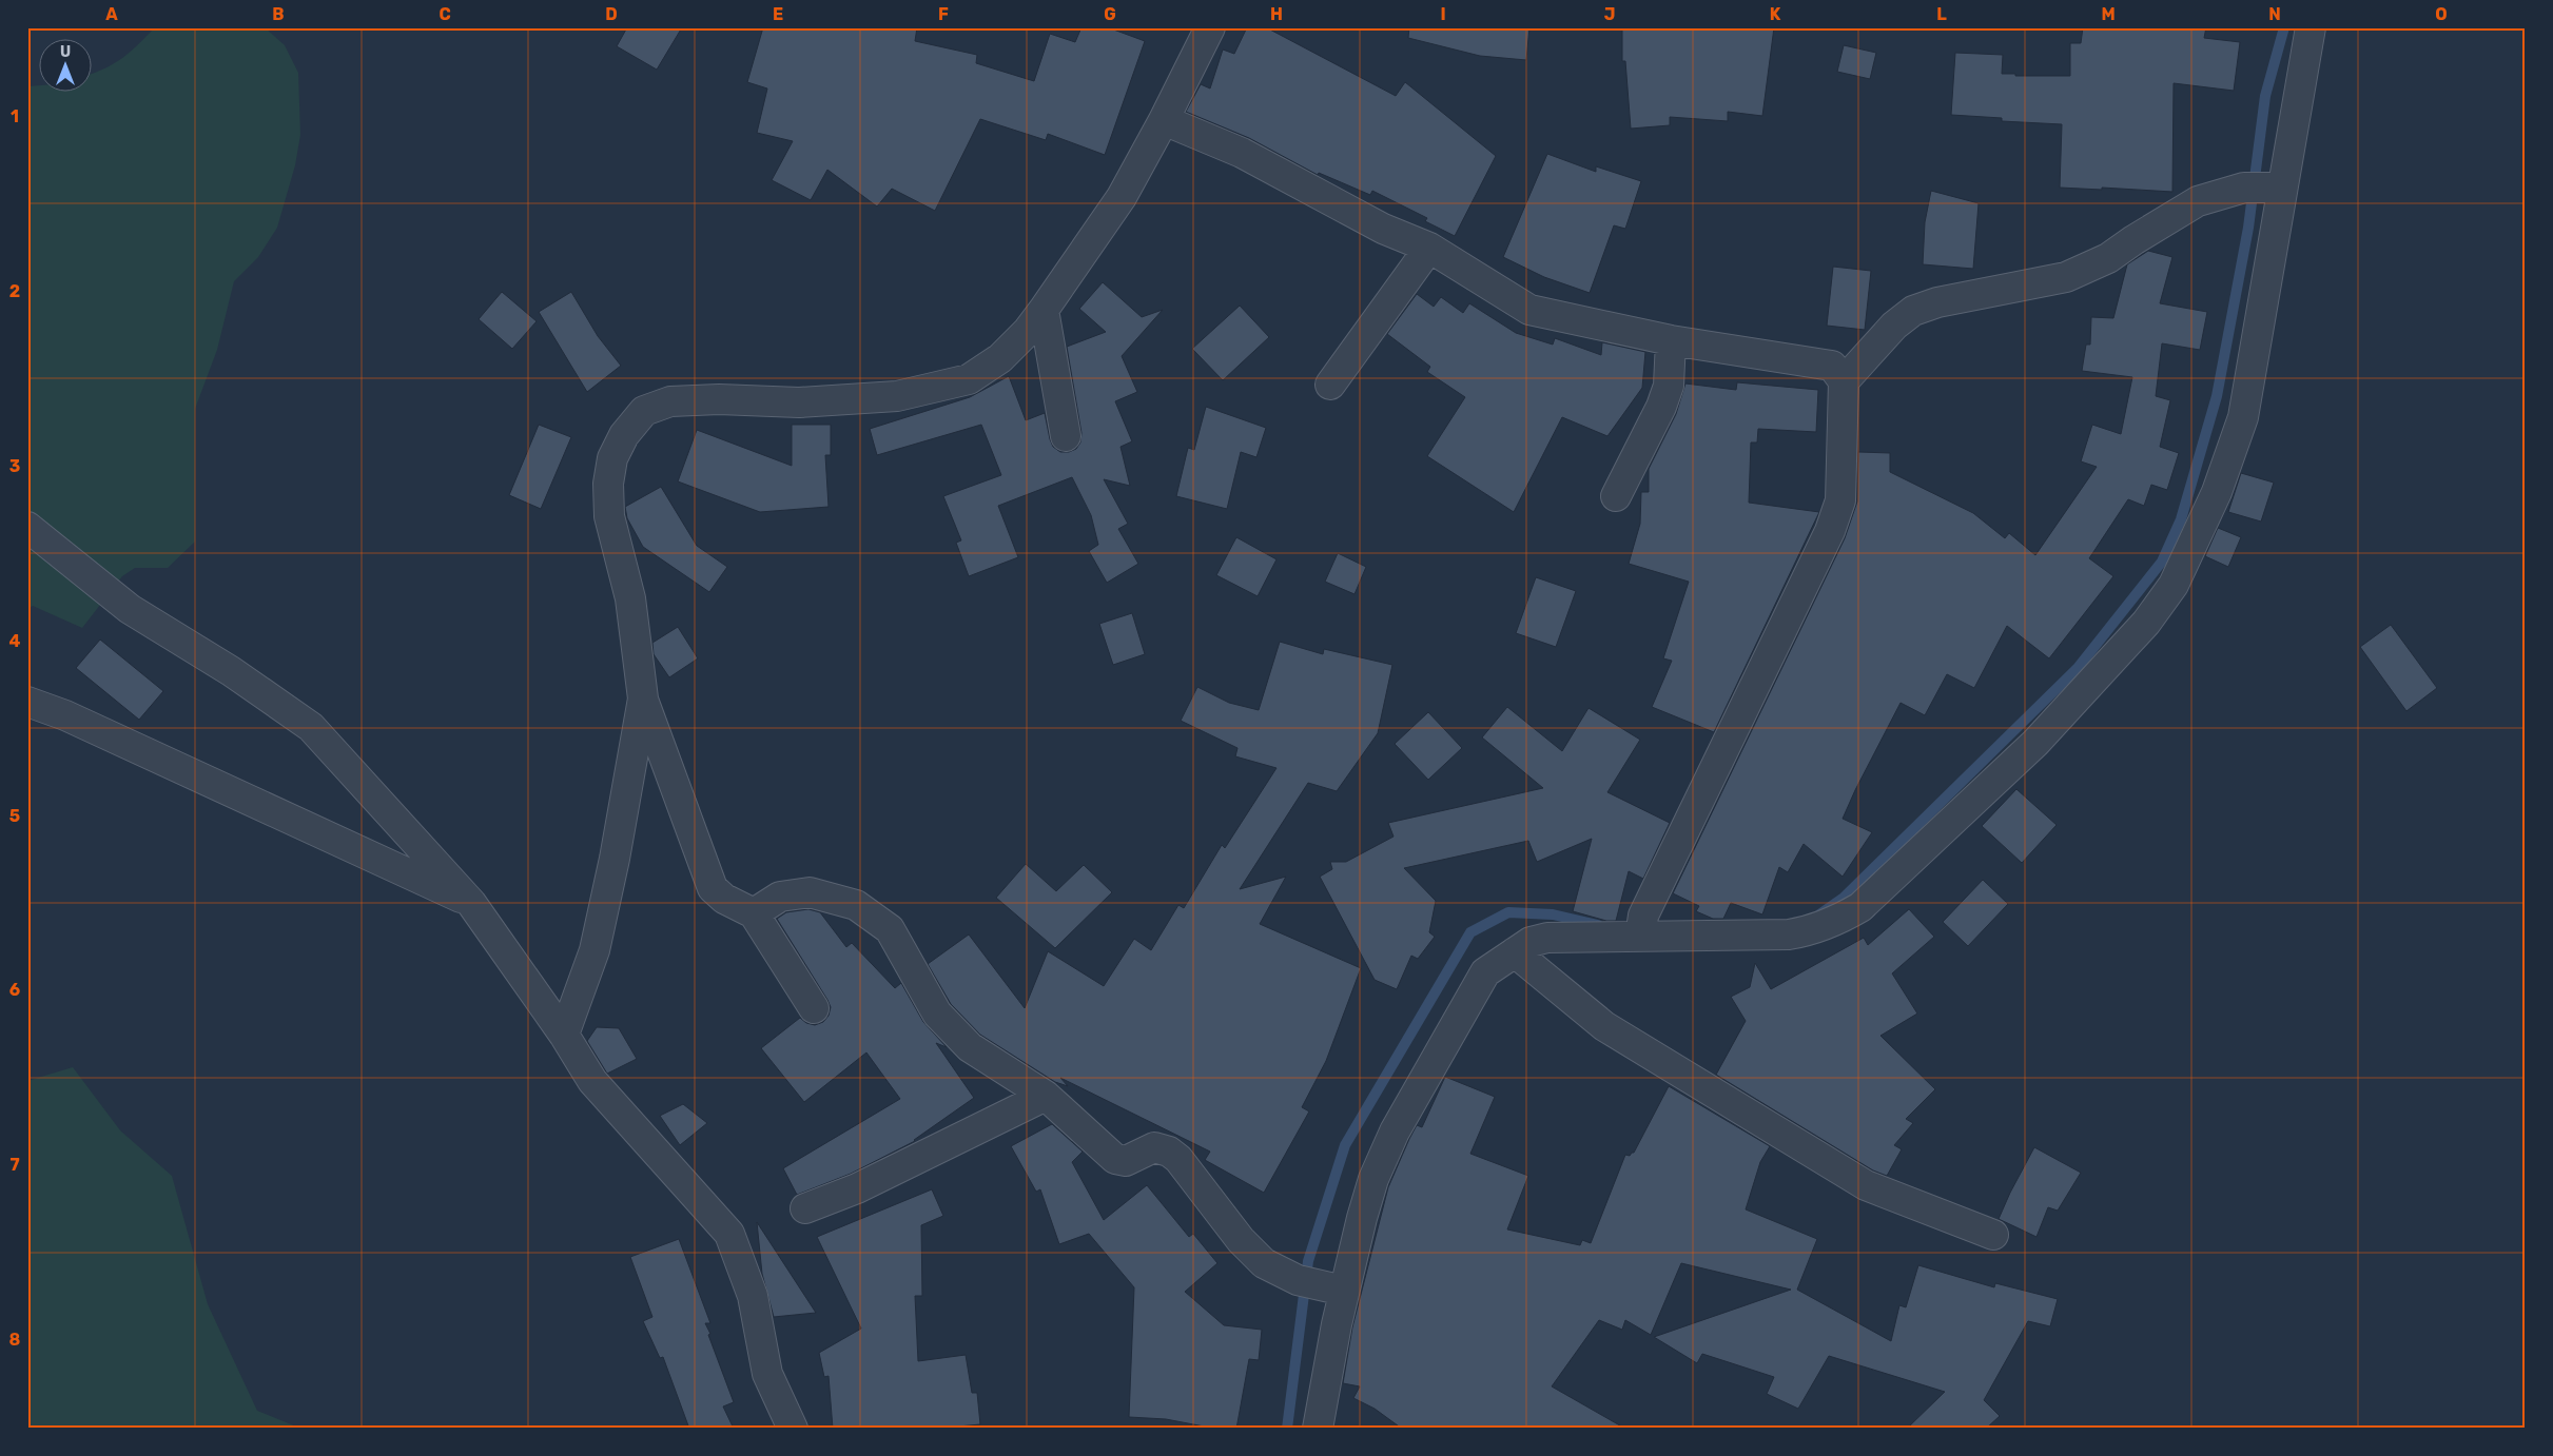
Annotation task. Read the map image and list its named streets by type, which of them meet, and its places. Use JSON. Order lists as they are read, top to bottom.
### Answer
{
  "north": "top",
  "grid": {
    "columns": [
      "A",
      "B",
      "C",
      "D",
      "E",
      "F",
      "G",
      "H",
      "I",
      "J",
      "K",
      "L",
      "M",
      "N",
      "O"
    ],
    "rows": [
      "1",
      "2",
      "3",
      "4",
      "5",
      "6",
      "7",
      "8"
    ]
  }
}
